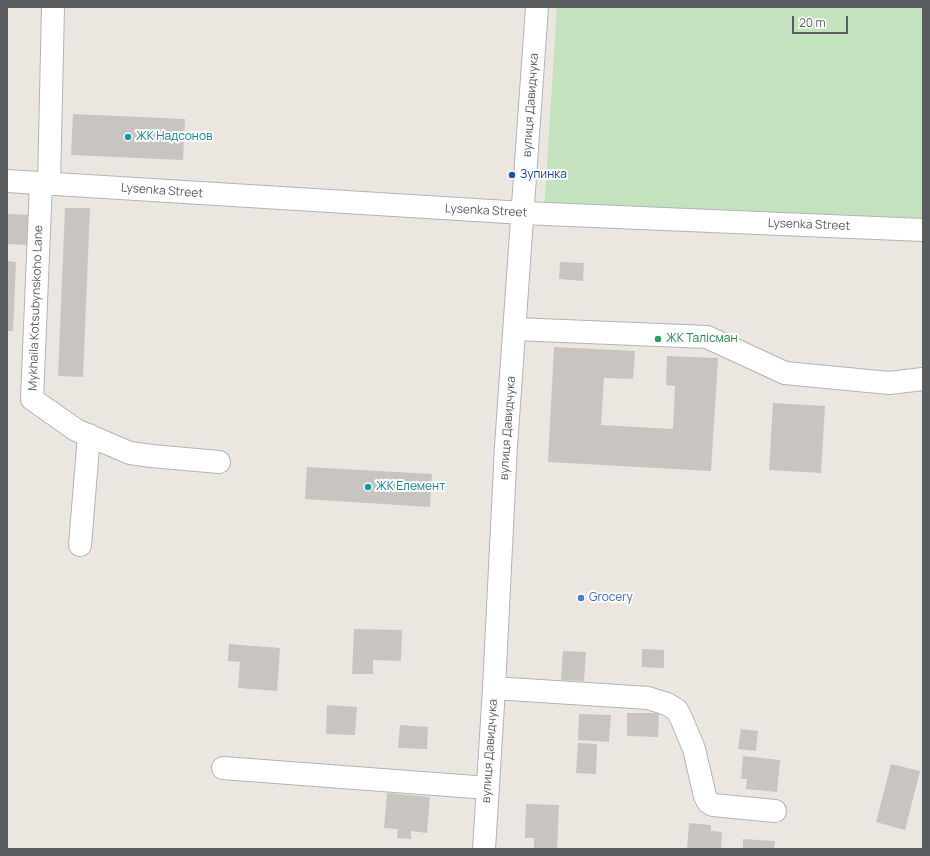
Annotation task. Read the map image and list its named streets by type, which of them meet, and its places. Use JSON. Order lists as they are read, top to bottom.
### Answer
{
  "streets": {
    "street": ["вулиця Давидчука", "Lysenka Street", "Mykhaila Kotsubynskoho Lane"]
  },
  "crossings": [
    ["вулиця Давидчука", "Lysenka Street"],
    ["Lysenka Street", "Mykhaila Kotsubynskoho Lane"]
  ],
  "places": [
    "ЖК Надсонов",
    "Зупинка",
    "ЖК Талiсман",
    "ЖК Елемент",
    "Grocery"
  ],
  "scale_bar": "20 m"
}
